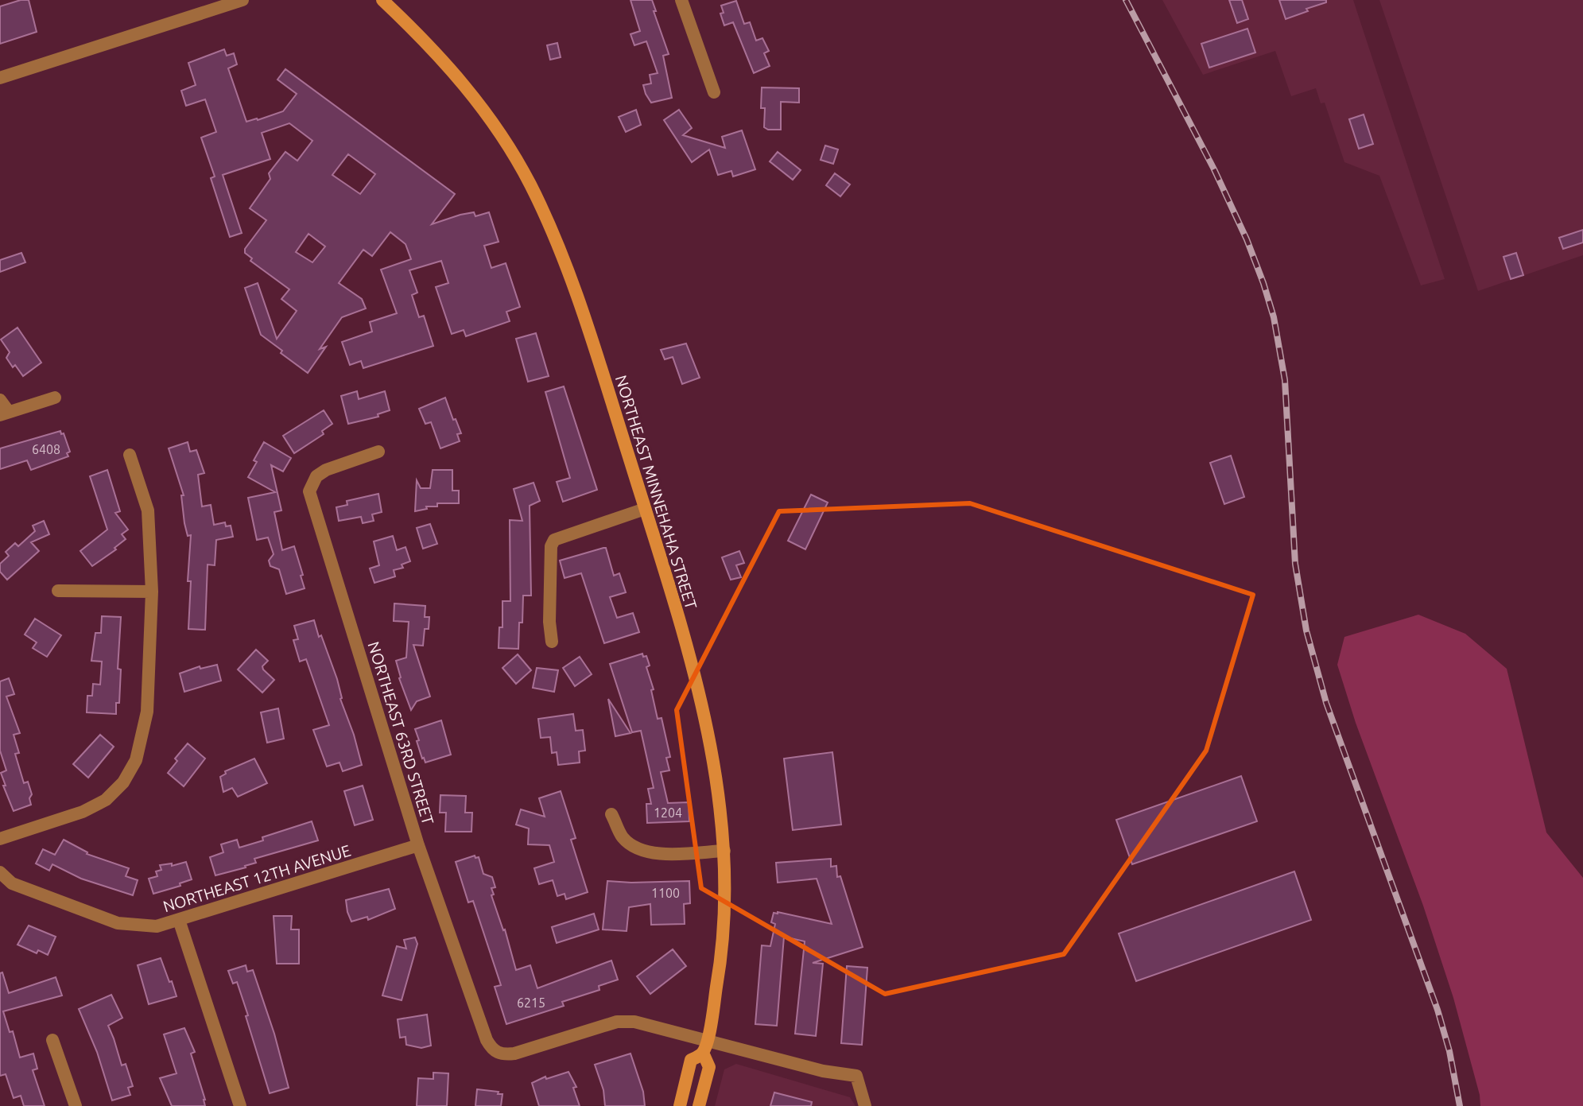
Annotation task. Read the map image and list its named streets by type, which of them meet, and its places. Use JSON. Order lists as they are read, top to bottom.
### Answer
{
  "streets": {
    "main road": ["NORTHEAST MINNEHAHA STREET"],
    "street": ["NORTHEAST 63RD STREET", "NORTHEAST 12TH AVENUE"]
  },
  "crossings": [
    ["NORTHEAST MINNEHAHA STREET", "NORTHEAST 63RD STREET"],
    ["NORTHEAST 63RD STREET", "NORTHEAST 12TH AVENUE"]
  ],
  "house_numbers": [
    "6408",
    "1204",
    "1100",
    "6215"
  ]
}
